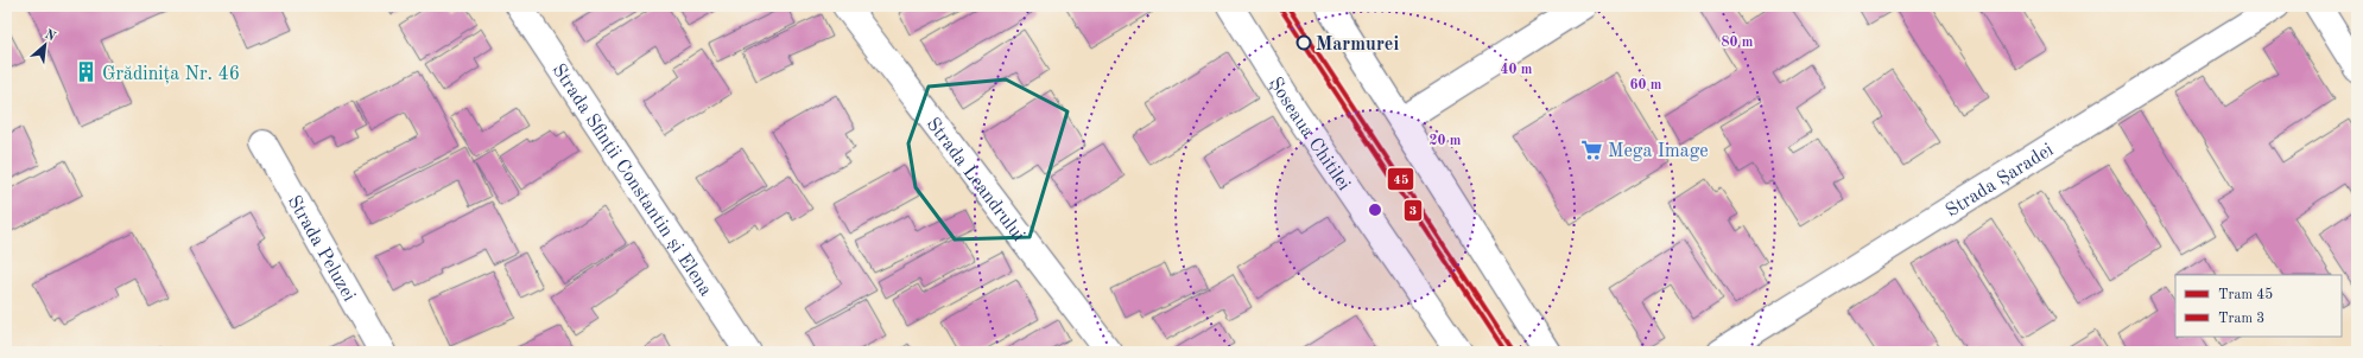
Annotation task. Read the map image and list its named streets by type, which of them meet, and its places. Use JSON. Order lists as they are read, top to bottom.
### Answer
{
  "streets": {
    "street": [
      "Șoseaua Chitilei",
      "Strada Sfinții Constantin și Elena",
      "Strada Leandrului",
      "Strada Șaradei",
      "Strada Peluzei"
    ]
  },
  "places": {
    "other": ["Marmurei"],
    "building": ["Grădinița Nr. 46"],
    "supermarket": ["Mega Image"]
  },
  "lines": ["tram line 45", "tram line 3"],
  "legend": ["Tram 45", "Tram 3"],
  "north": "top right",
  "rings": [
    "80 m",
    "40 m",
    "60 m",
    "20 m"
  ]
}
